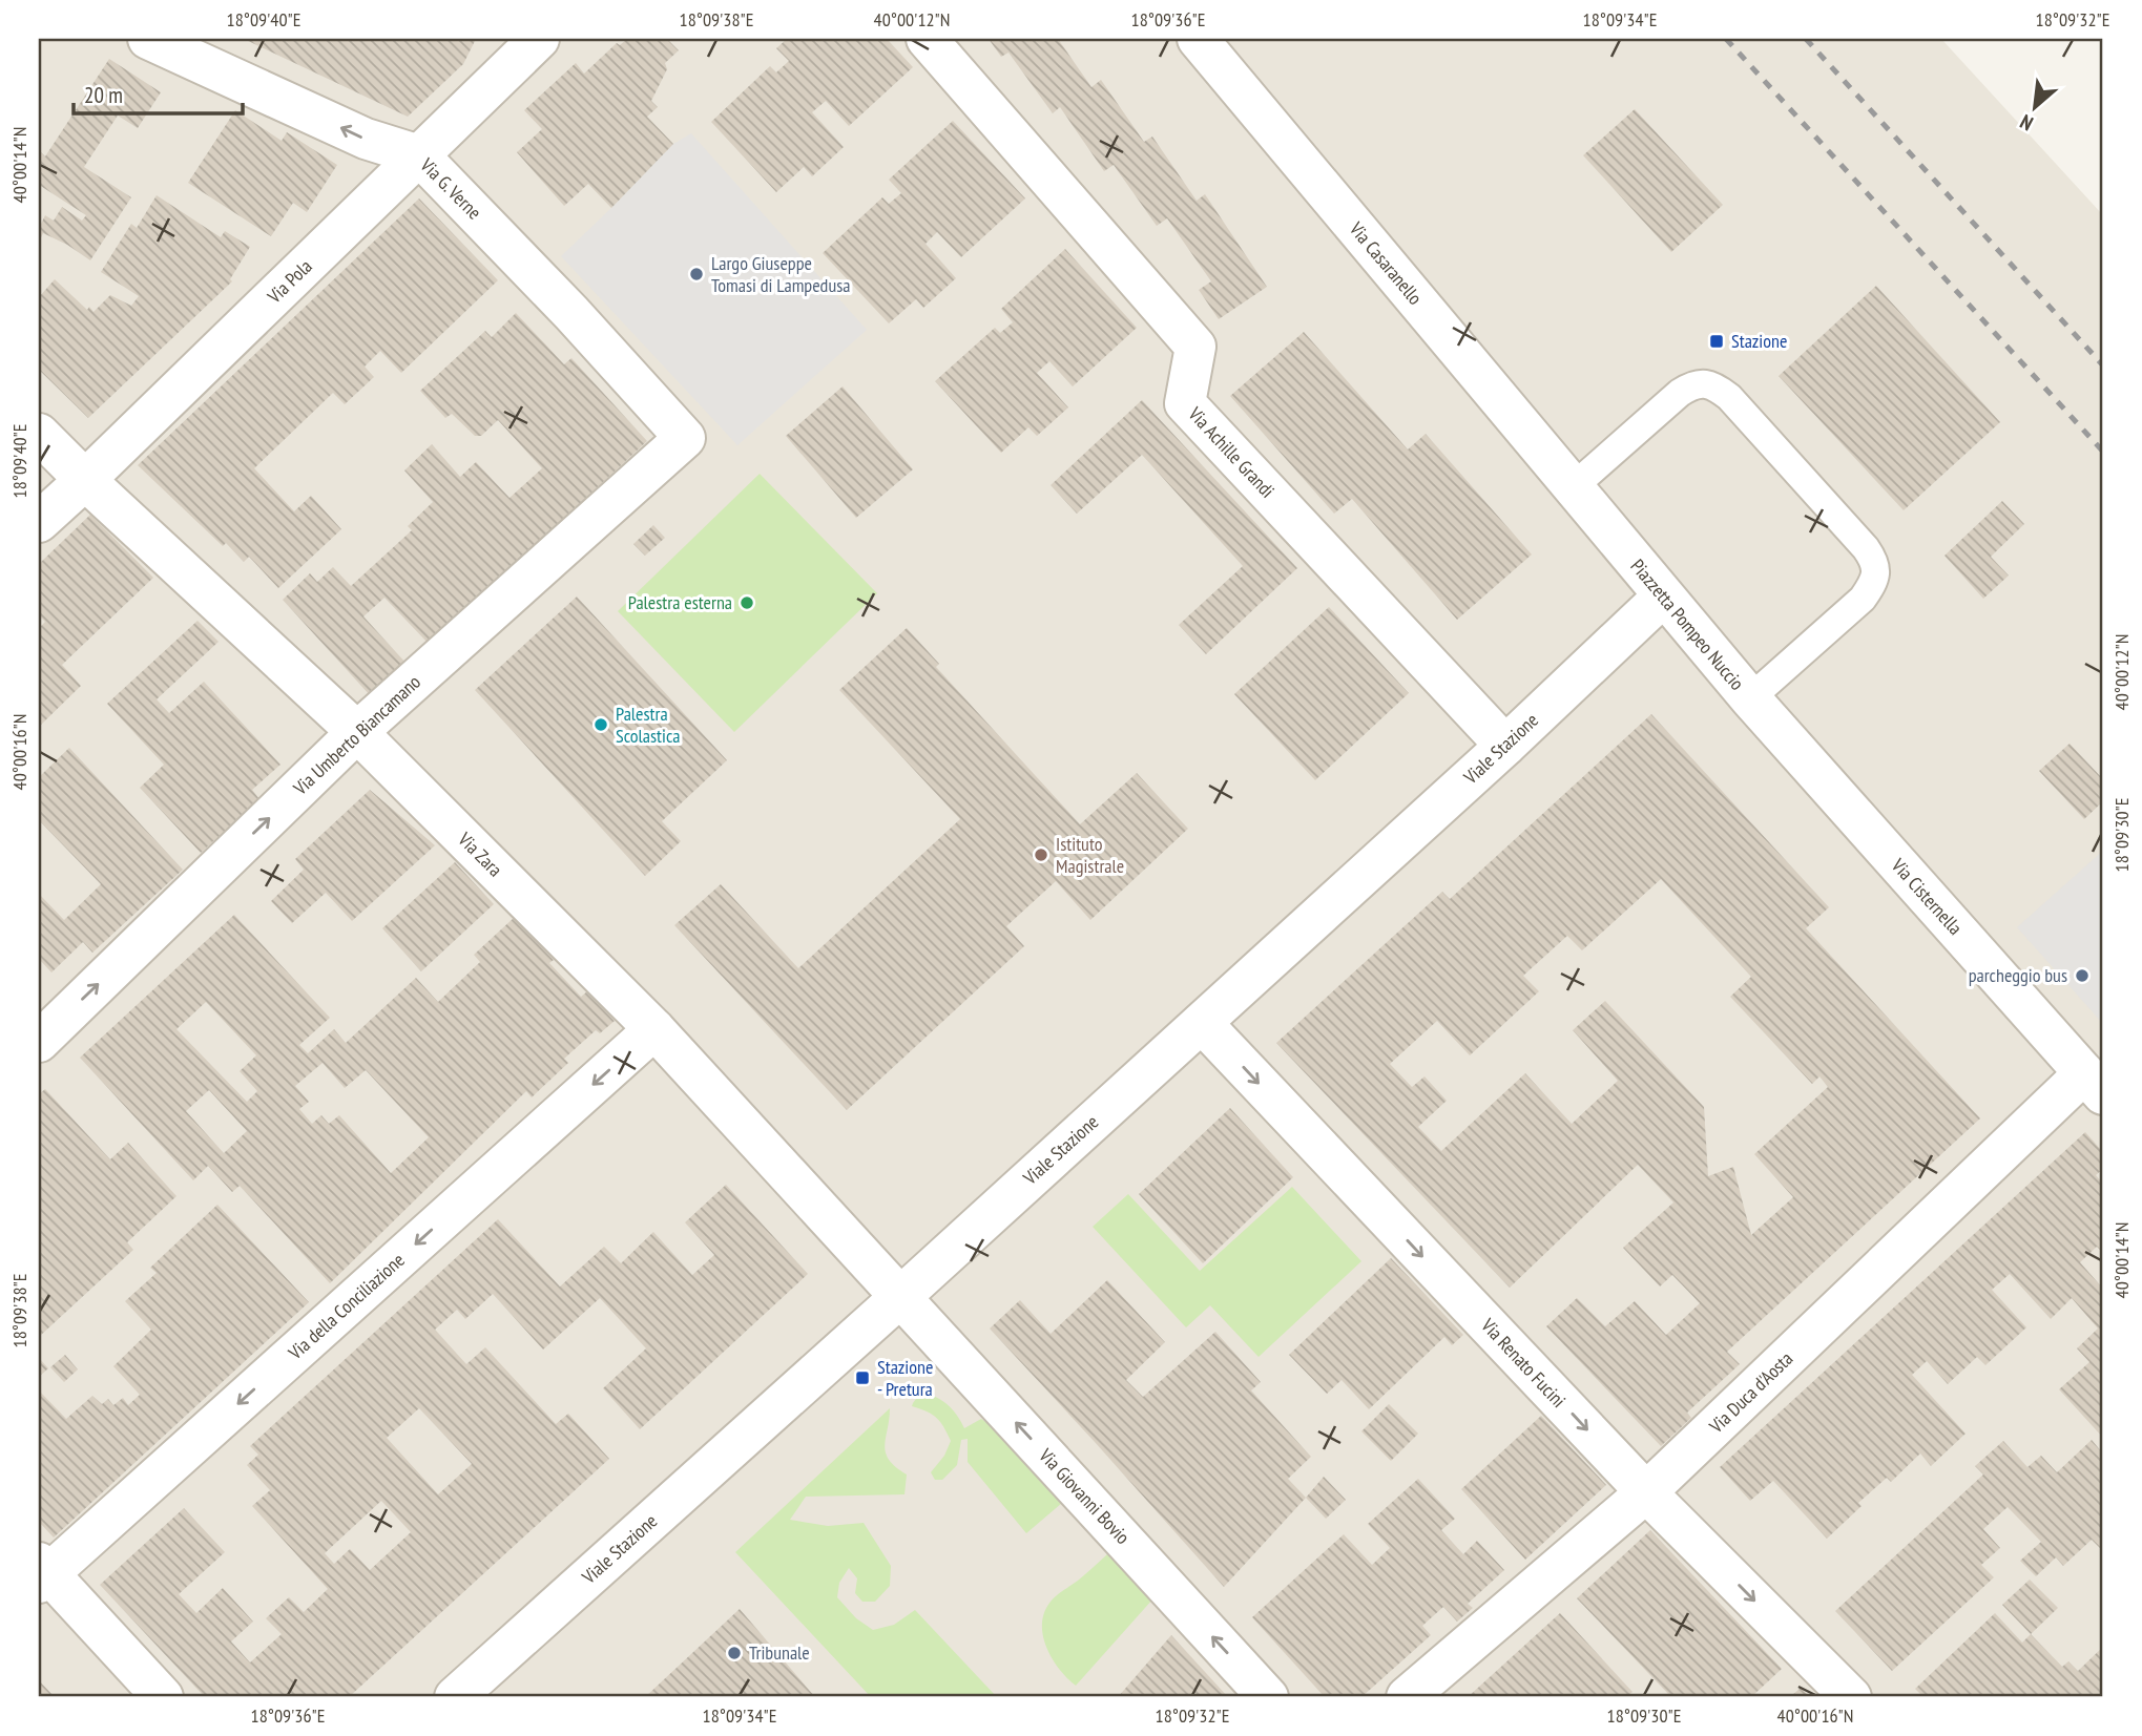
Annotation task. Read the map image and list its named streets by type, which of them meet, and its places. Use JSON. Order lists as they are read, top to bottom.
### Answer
{
  "streets": {
    "street": [
      "Via G. Verne",
      "Via Casaranello",
      "Via Pola",
      "Via Achille Grandi",
      "Piazzetta Pompeo Nuccio",
      "Via Umberto Biancamano",
      "Viale Stazione",
      "Via Zara",
      "Via Cisternella",
      "Via della Conciliazione",
      "Via Renato Fucini",
      "Via Duca d'Aosta",
      "Via Giovanni Bovio"
    ]
  },
  "crossings": [
    ["Via G. Verne", "Via Pola"],
    ["Via G. Verne", "Via Umberto Biancamano"],
    ["Via Casaranello", "Piazzetta Pompeo Nuccio"],
    ["Via Pola", "Via Zara"],
    ["Via Achille Grandi", "Viale Stazione"],
    ["Piazzetta Pompeo Nuccio", "Viale Stazione"],
    ["Piazzetta Pompeo Nuccio", "Via Cisternella"],
    ["Via Umberto Biancamano", "Via Zara"],
    ["Viale Stazione", "Via Zara"],
    ["Viale Stazione", "Via Renato Fucini"],
    ["Viale Stazione", "Via Giovanni Bovio"],
    ["Via Zara", "Via della Conciliazione"],
    ["Via Zara", "Via Giovanni Bovio"],
    ["Via Cisternella", "Via Duca d'Aosta"],
    ["Via Renato Fucini", "Via Duca d'Aosta"]
  ],
  "one_way": [
    "Via G. Verne",
    "Via Umberto Biancamano",
    "Via della Conciliazione",
    "Via Renato Fucini",
    "Via Giovanni Bovio"
  ],
  "places": {
    "other": [
      "Largo Giuseppe Tomasi di Lampedusa",
      "Palestra esterna",
      "Palestra Scolastica",
      "Istituto Magistrale",
      "parcheggio bus",
      "Tribunale"
    ],
    "transit": ["Stazione", "Stazione - Pretura"]
  },
  "scale_bar": "20 m",
  "north": "bottom left",
  "coordinates": [
    "18°09'40\"E",
    "18°09'38\"E",
    "40°00'12\"N",
    "18°09'36\"E",
    "18°09'34\"E",
    "18°09'32\"E",
    "40°00'14\"N",
    "40°00'16\"N",
    "18°09'30\"E"
  ]
}
